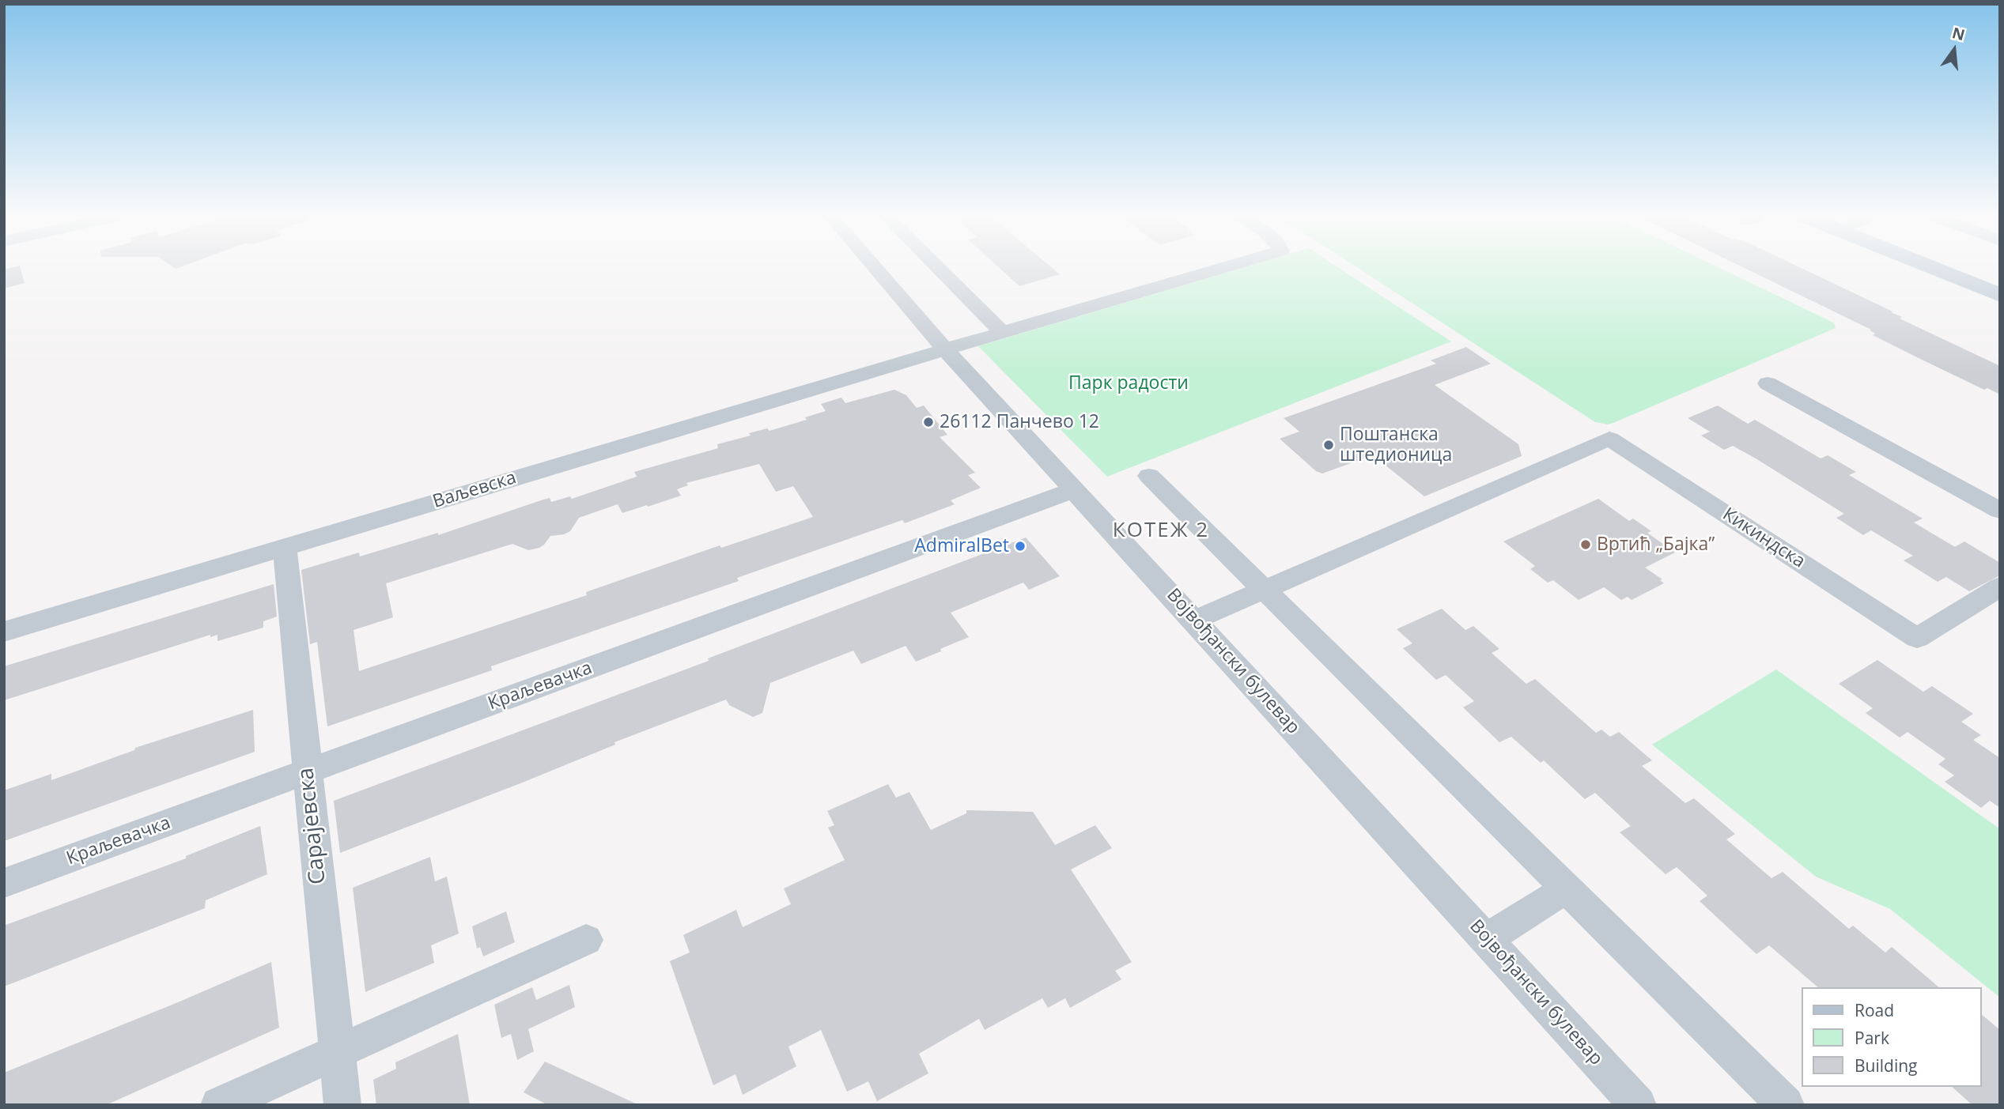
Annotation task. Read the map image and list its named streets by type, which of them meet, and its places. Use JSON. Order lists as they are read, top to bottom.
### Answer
{
  "streets": {
    "street": [
      "Ваљевска",
      "Кикиндска",
      "Војвођански булевар",
      "Краљевачка",
      "Сарајевска"
    ]
  },
  "crossings": [
    ["Ваљевска", "Војвођански булевар"],
    ["Ваљевска", "Сарајевска"],
    ["Војвођански булевар", "Краљевачка"],
    ["Краљевачка", "Сарајевска"]
  ],
  "districts": ["КОТЕЖ 2"],
  "parks": ["Парк радости"],
  "places": [
    "26112 Панчево 12",
    "Поштанска штедионица",
    "Вртић „Бајка”",
    "AdmiralBet"
  ],
  "legend": ["Road", "Park", "Building"],
  "north": "top"
}
